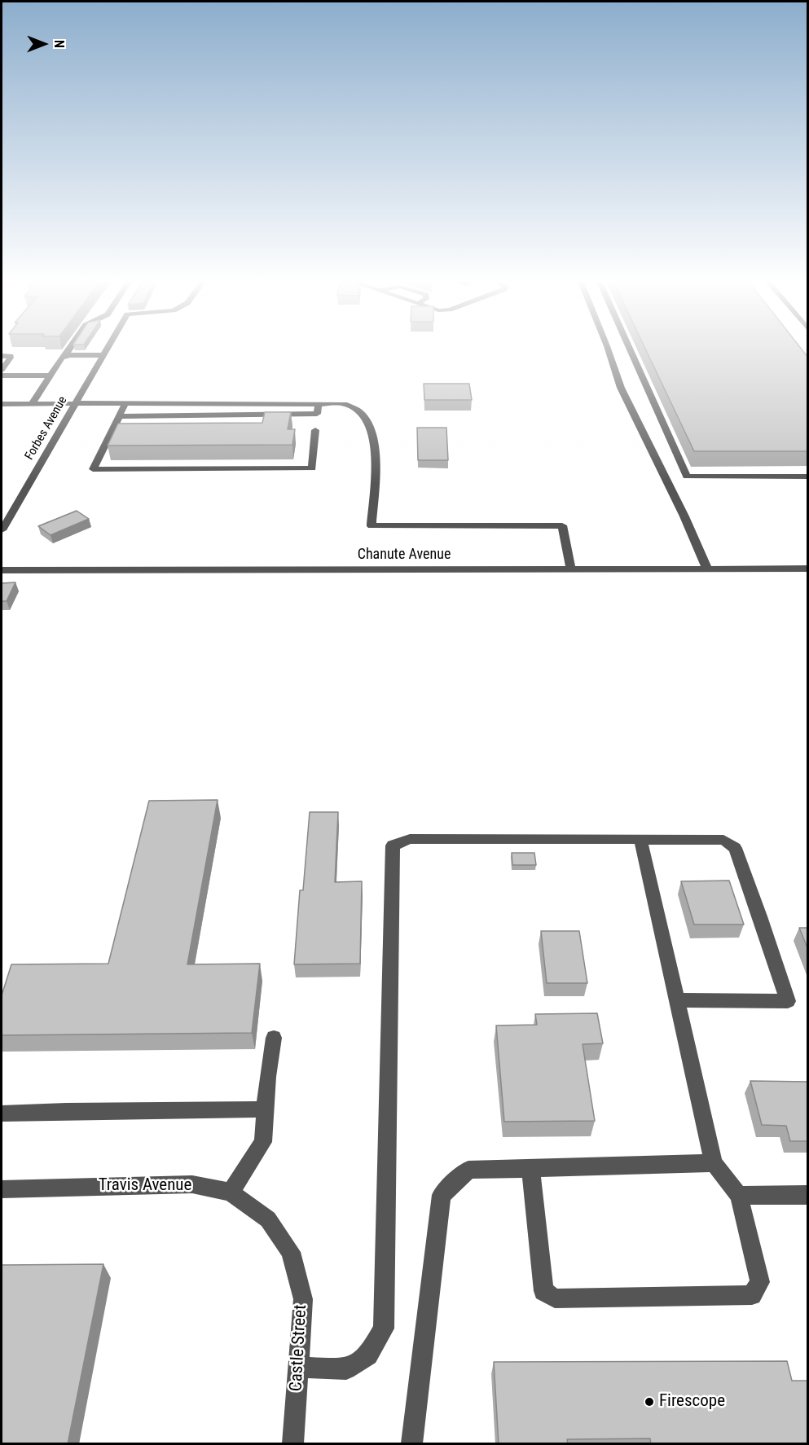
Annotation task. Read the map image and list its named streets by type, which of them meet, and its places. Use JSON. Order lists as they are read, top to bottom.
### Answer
{
  "streets": {
    "street": [
      "Forbes Avenue",
      "Chanute Avenue",
      "Travis Avenue",
      "Castle Street"
    ]
  },
  "crossings": [
    ["Travis Avenue", "Castle Street"]
  ],
  "places": ["Firescope"],
  "north": "right"
}
